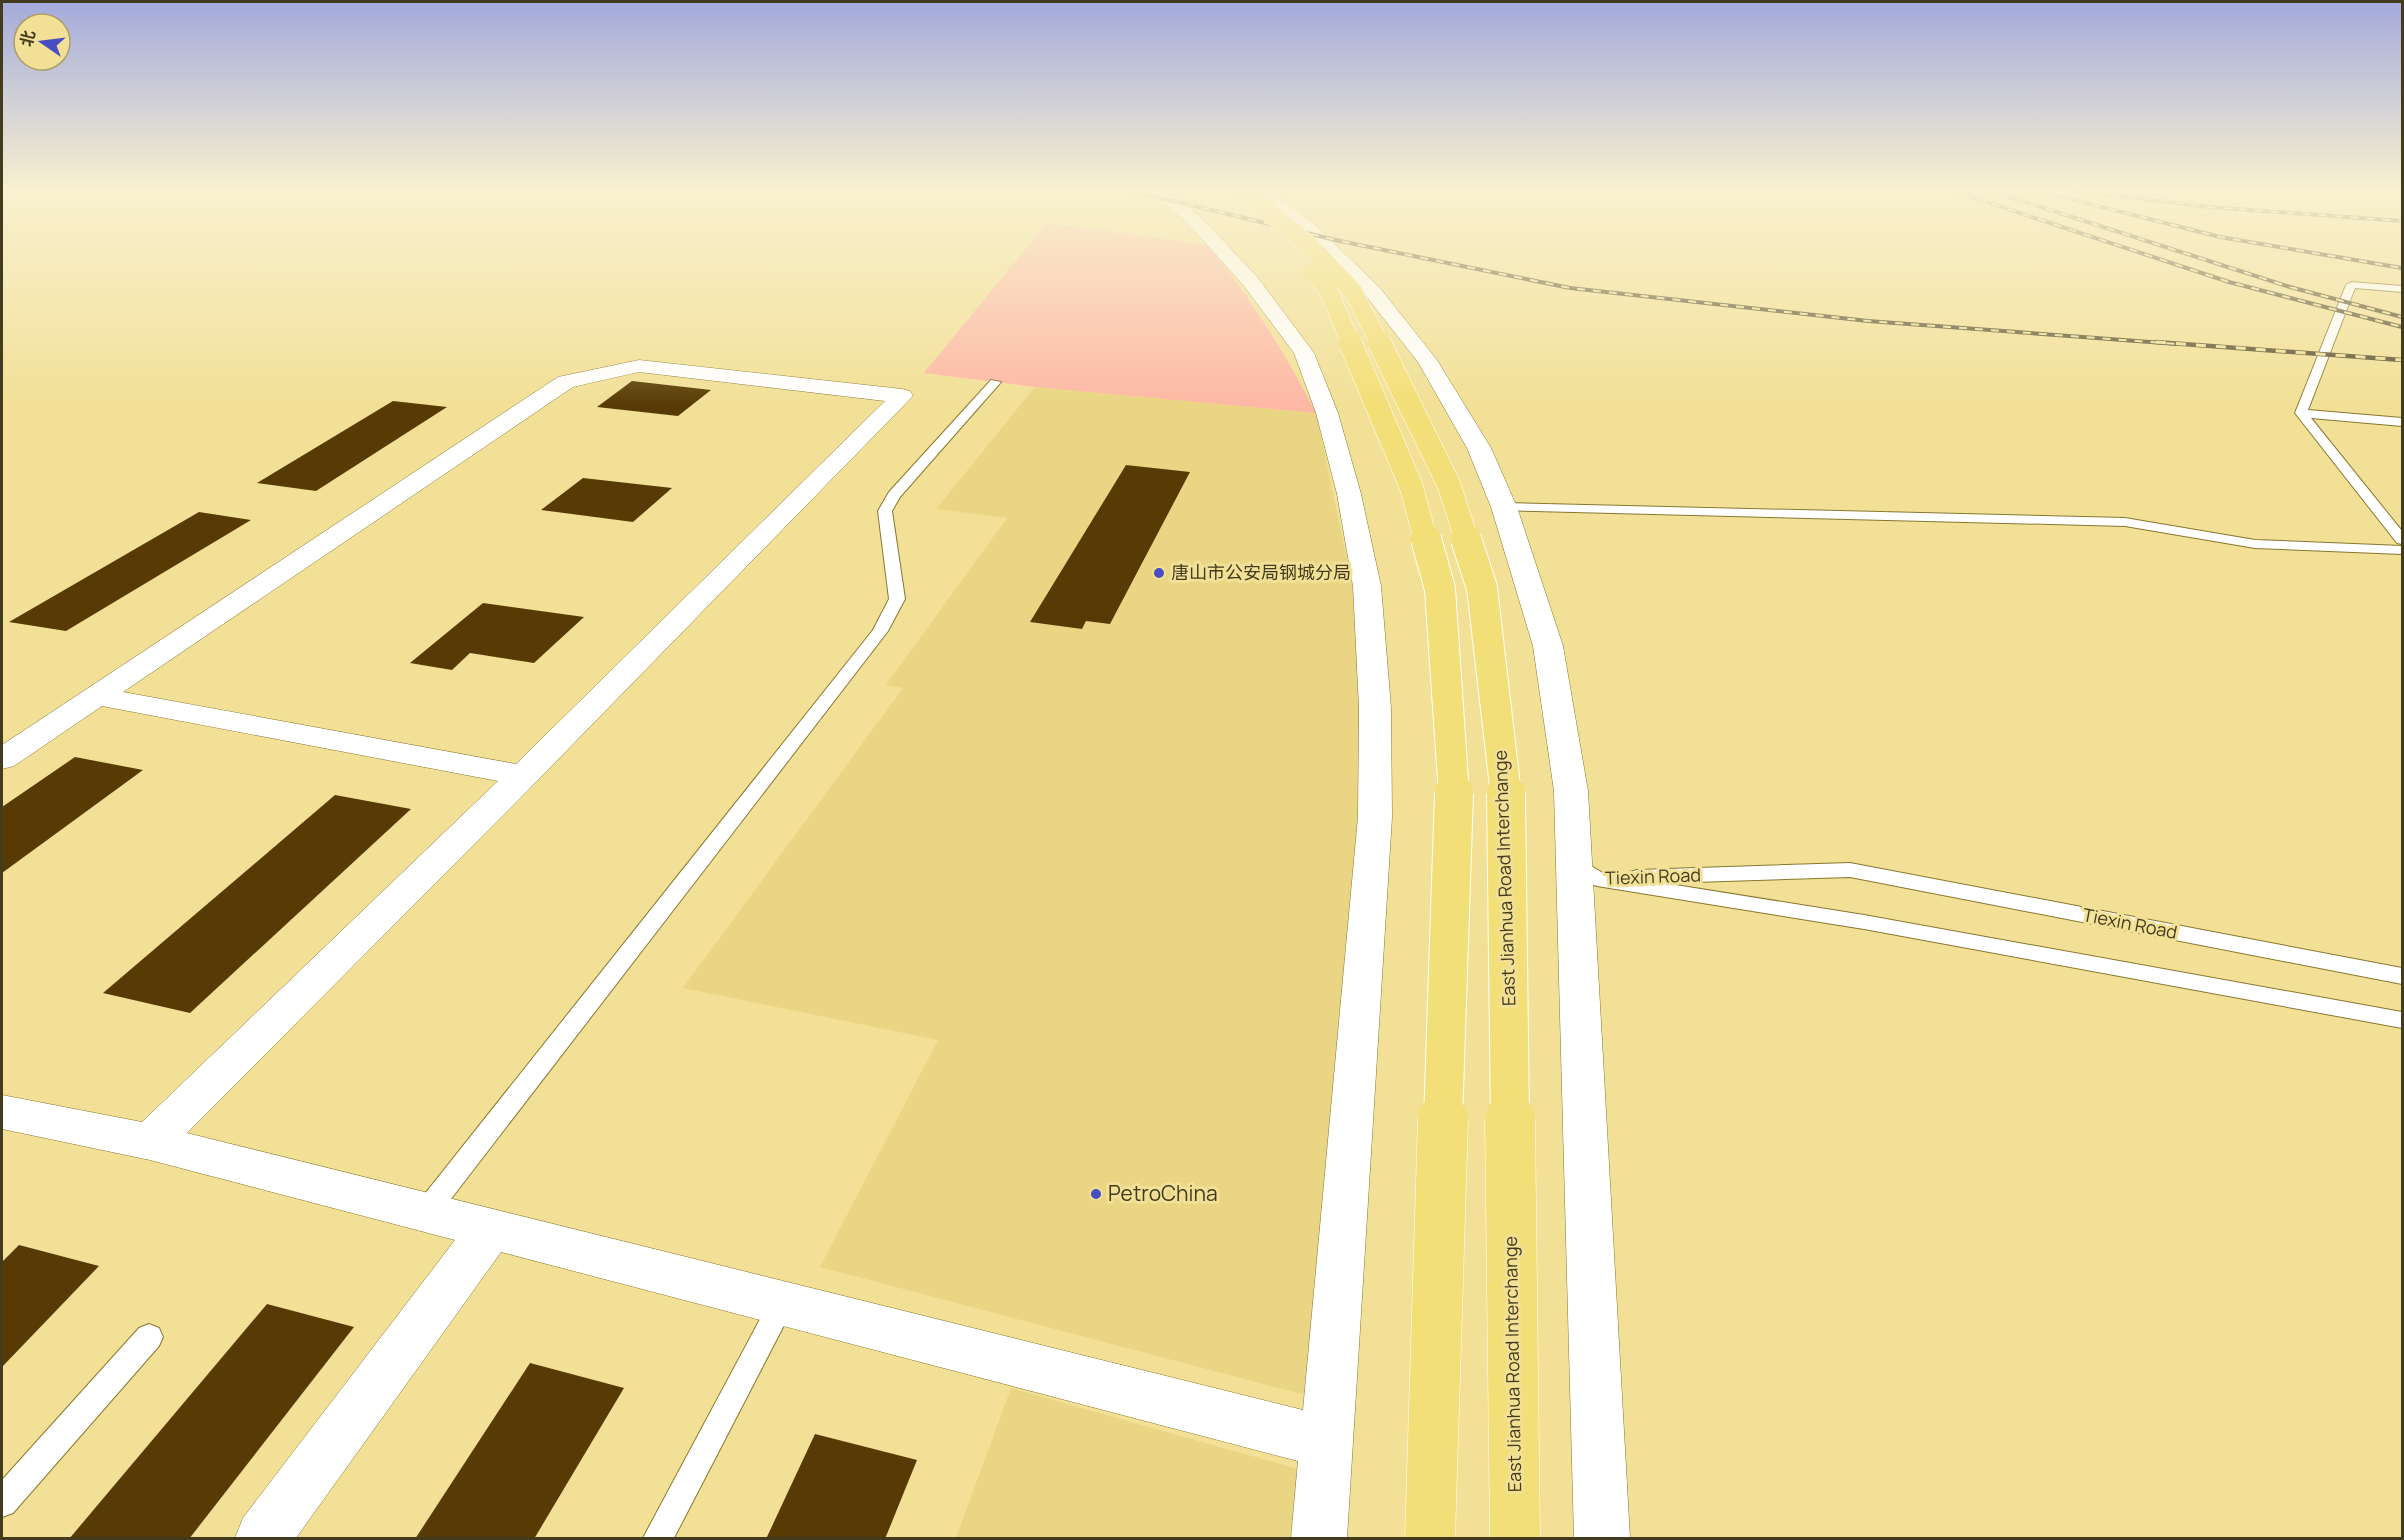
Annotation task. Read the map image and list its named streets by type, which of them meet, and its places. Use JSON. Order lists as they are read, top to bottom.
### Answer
{
  "streets": {
    "main road": ["East Jianhua Road Interchange"],
    "lane": ["Tiexin Road"]
  },
  "places": ["唐山市公安局钢城分局", "PetroChina"],
  "north": "left"
}
